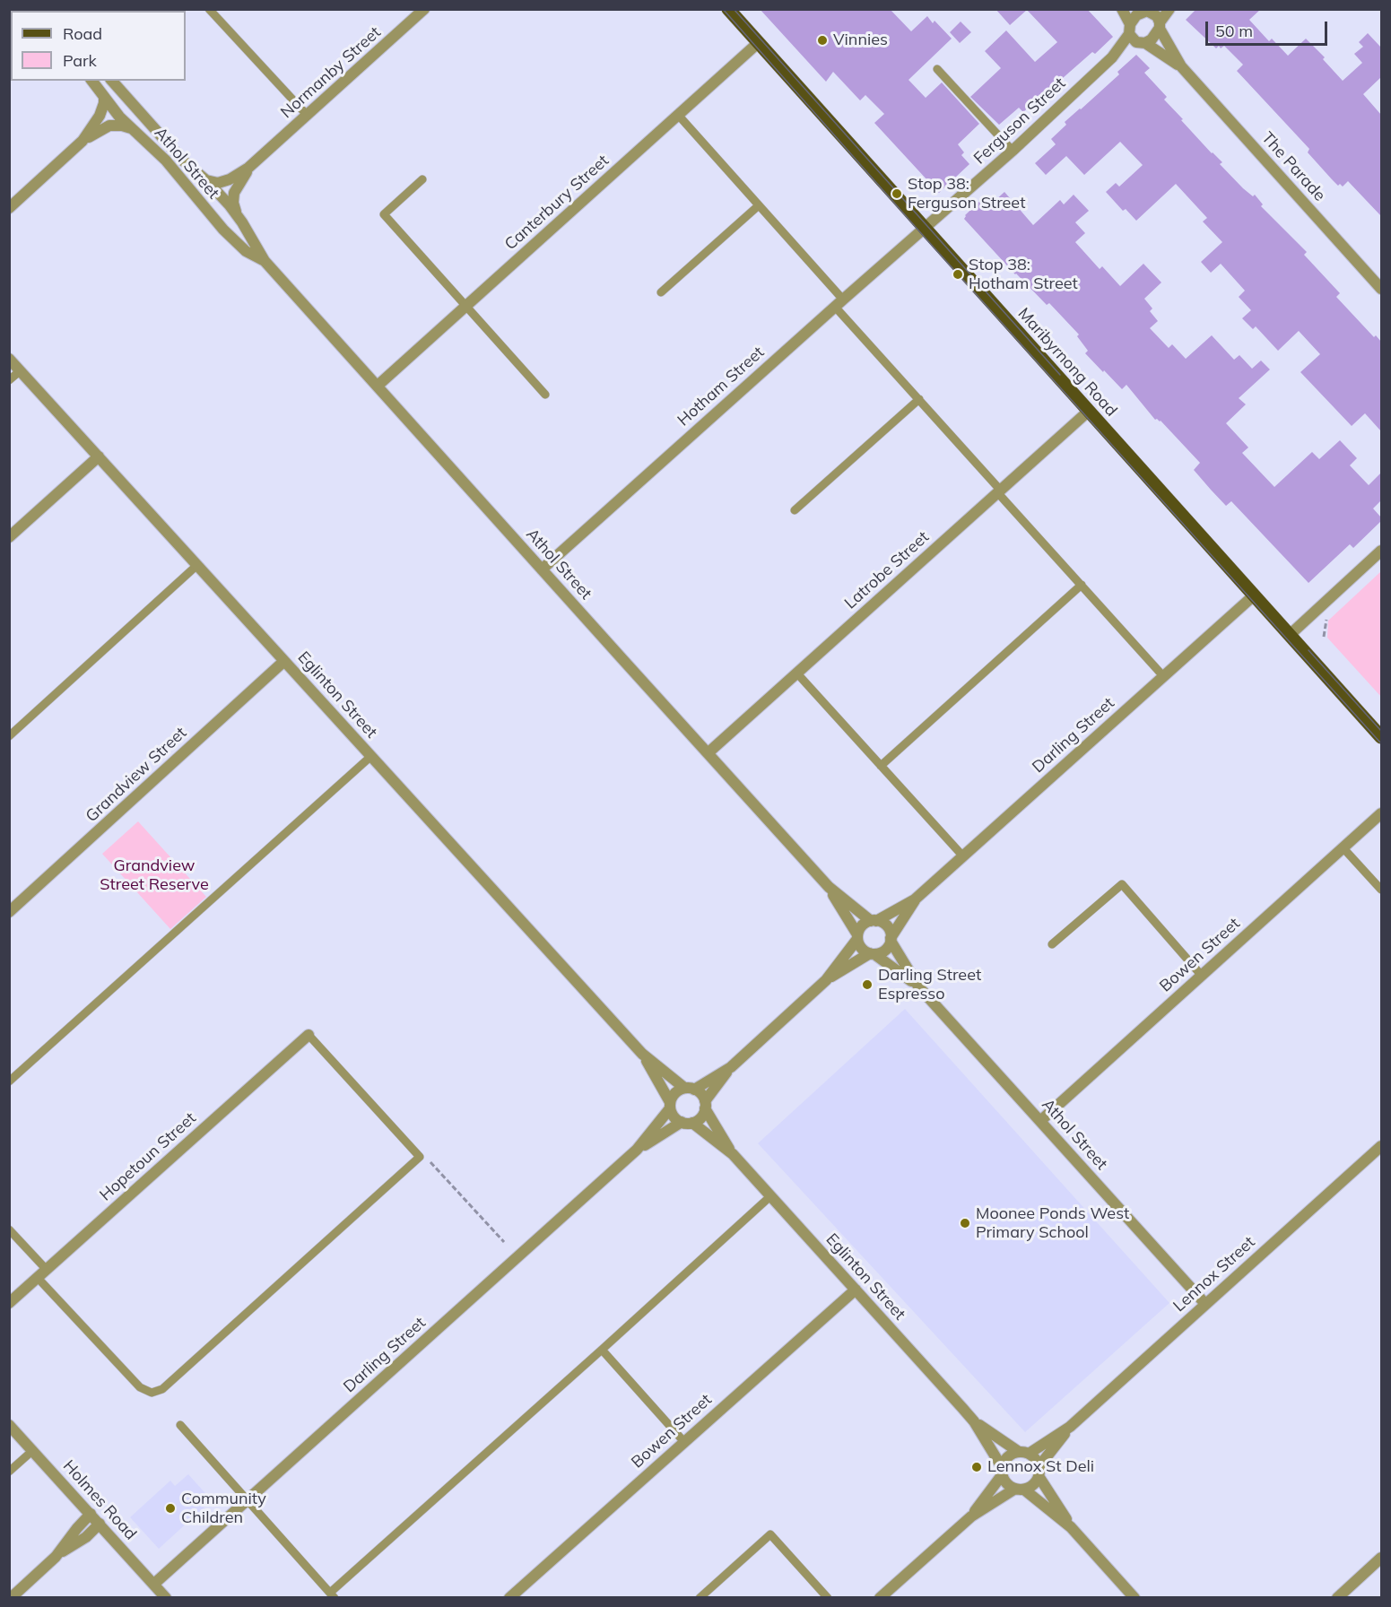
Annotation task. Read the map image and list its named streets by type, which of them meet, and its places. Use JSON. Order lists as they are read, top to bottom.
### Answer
{
  "streets": {
    "main road": ["Maribyrnong Road"],
    "street": [
      "Normanby Street",
      "Ferguson Street",
      "Athol Street",
      "The Parade",
      "Canterbury Street",
      "Hotham Street",
      "Latrobe Street",
      "Eglinton Street",
      "Darling Street",
      "Grandview Street",
      "Bowen Street",
      "Hopetoun Street",
      "Lennox Street",
      "Holmes Road"
    ]
  },
  "crossings": [
    ["Normanby Street", "Athol Street"],
    ["Ferguson Street", "The Parade"],
    ["Ferguson Street", "Maribyrnong Road"],
    ["Ferguson Street", "Hotham Street"],
    ["Athol Street", "Canterbury Street"],
    ["Athol Street", "Hotham Street"],
    ["Athol Street", "Latrobe Street"],
    ["Athol Street", "Darling Street"],
    ["Athol Street", "Bowen Street"],
    ["Athol Street", "Lennox Street"],
    ["Canterbury Street", "Maribyrnong Road"],
    ["Maribyrnong Road", "Hotham Street"],
    ["Maribyrnong Road", "Latrobe Street"],
    ["Maribyrnong Road", "Darling Street"],
    ["Eglinton Street", "Darling Street"],
    ["Eglinton Street", "Grandview Street"],
    ["Eglinton Street", "Bowen Street"],
    ["Eglinton Street", "Lennox Street"],
    ["Darling Street", "Holmes Road"]
  ],
  "parks": ["Grandview Street Reserve"],
  "places": [
    "Vinnies",
    "Stop 38: Ferguson Street",
    "Stop 38: Hotham Street",
    "Darling Street Espresso",
    "Moonee Ponds West Primary School",
    "Lennox St Deli",
    "Community Children"
  ],
  "legend": ["Road", "Park"],
  "scale_bar": "50 m"
}
